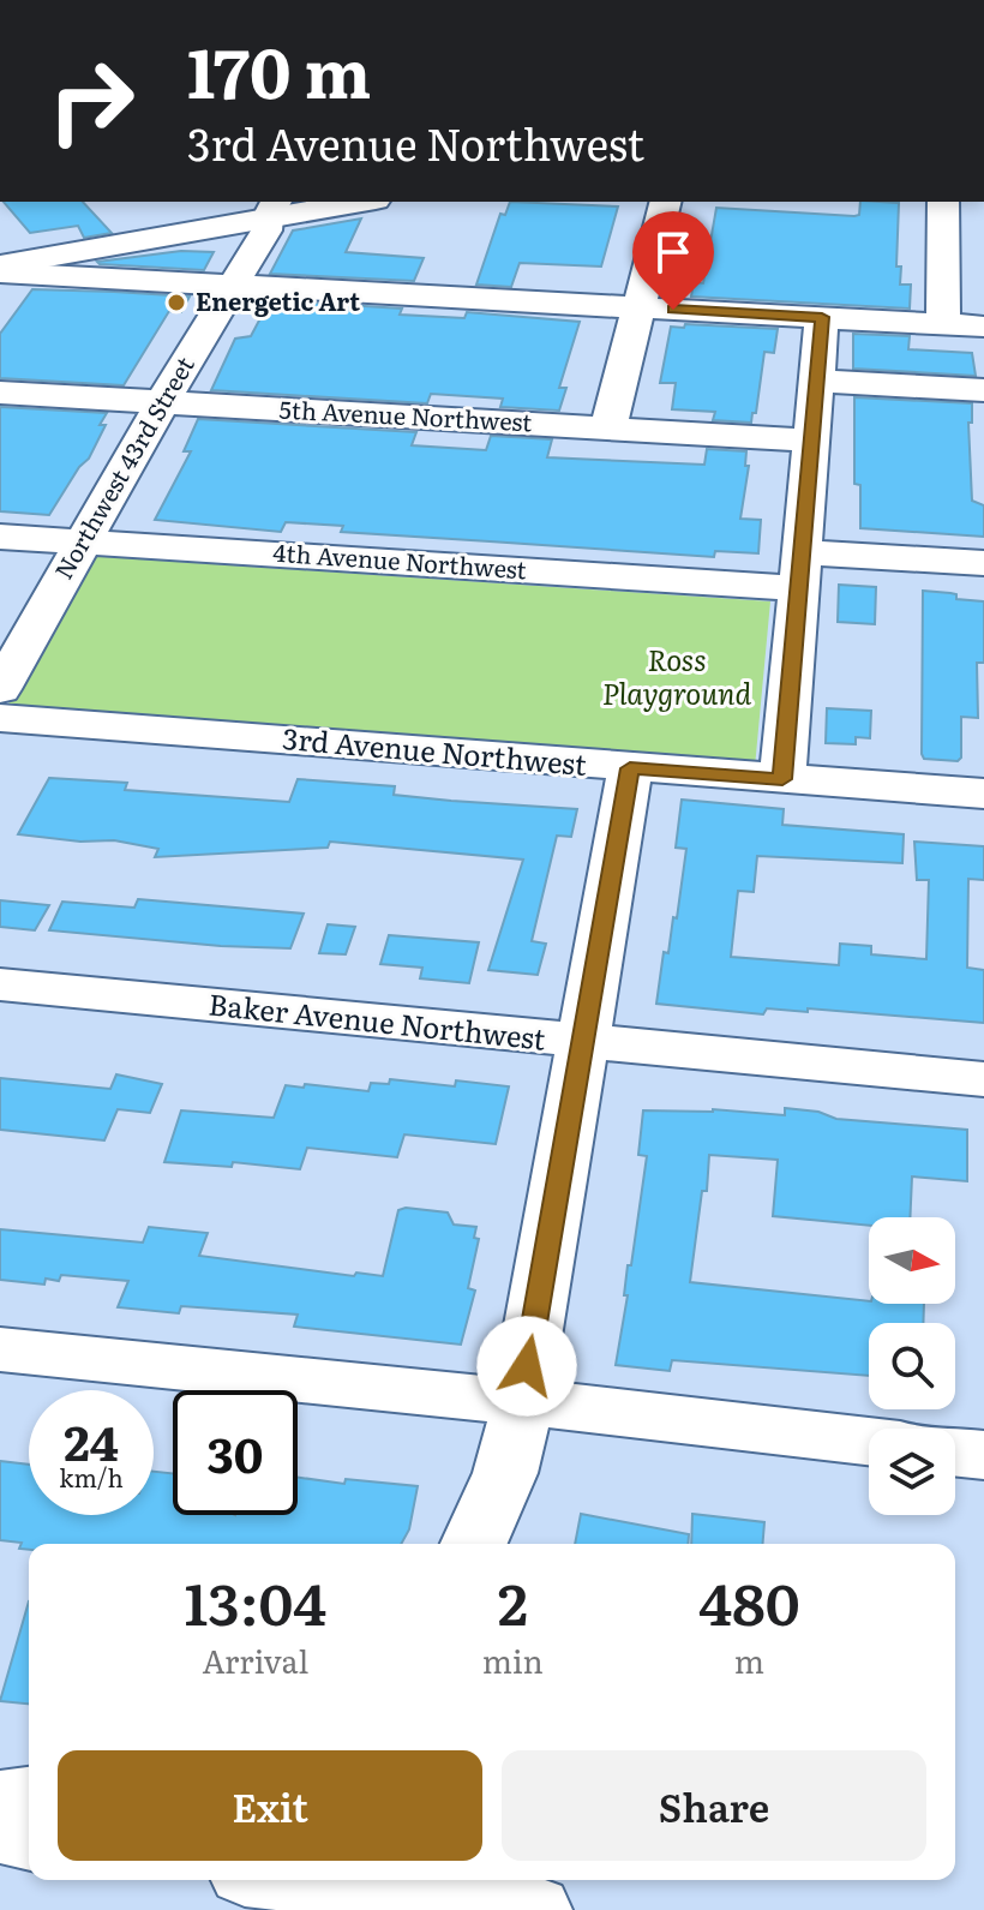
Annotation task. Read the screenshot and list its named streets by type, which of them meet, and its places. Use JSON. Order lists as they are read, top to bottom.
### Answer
{
  "streets": {
    "street": [
      "5th Avenue Northwest",
      "Northwest 43rd Street",
      "4th Avenue Northwest",
      "3rd Avenue Northwest",
      "Baker Avenue Northwest"
    ]
  },
  "crossings": [
    ["5th Avenue Northwest", "Northwest 43rd Street"],
    ["Northwest 43rd Street", "4th Avenue Northwest"]
  ],
  "parks": ["Ross Playground"],
  "places": ["Energetic Art"],
  "north": "right",
  "page": {
    "turn": ["170 m", "3rd Avenue Northwest"],
    "speed": "24 km/h",
    "limit": "30",
    "eta": [
      "13:04",
      "Arrival",
      "2",
      "min",
      "480",
      "m"
    ],
    "buttons": ["Exit", "Share"]
  }
}
